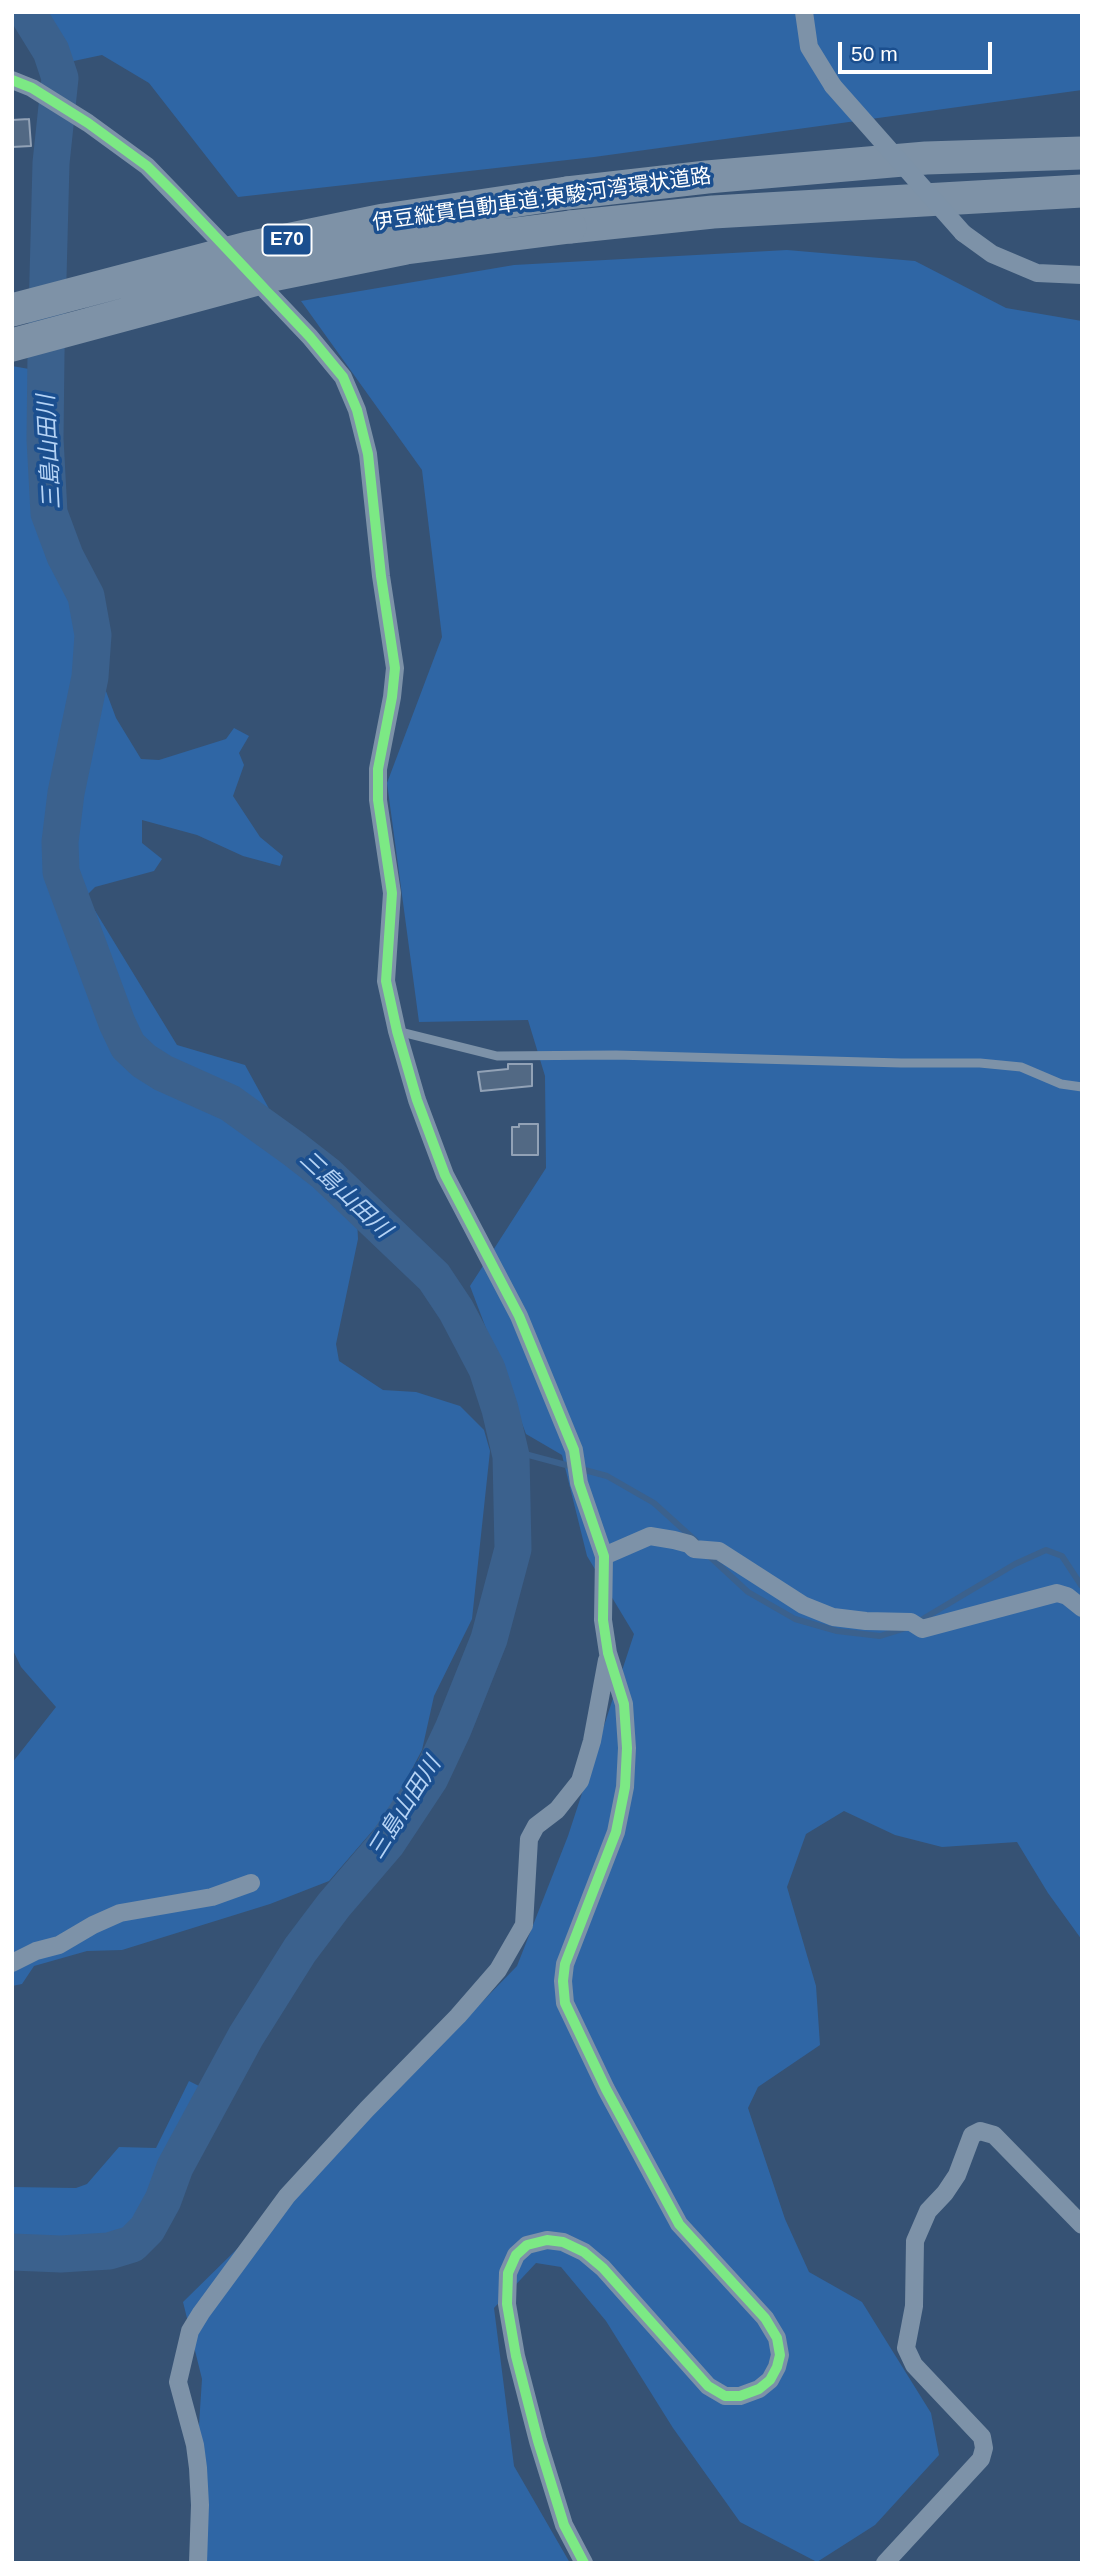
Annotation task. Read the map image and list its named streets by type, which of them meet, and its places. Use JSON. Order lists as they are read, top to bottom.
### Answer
{
  "streets": {
    "highway": ["伊豆縦貫自動車道;東駿河湾環状道路", "E70"]
  },
  "water": ["三島山田川"],
  "scale_bar": "50 m"
}
